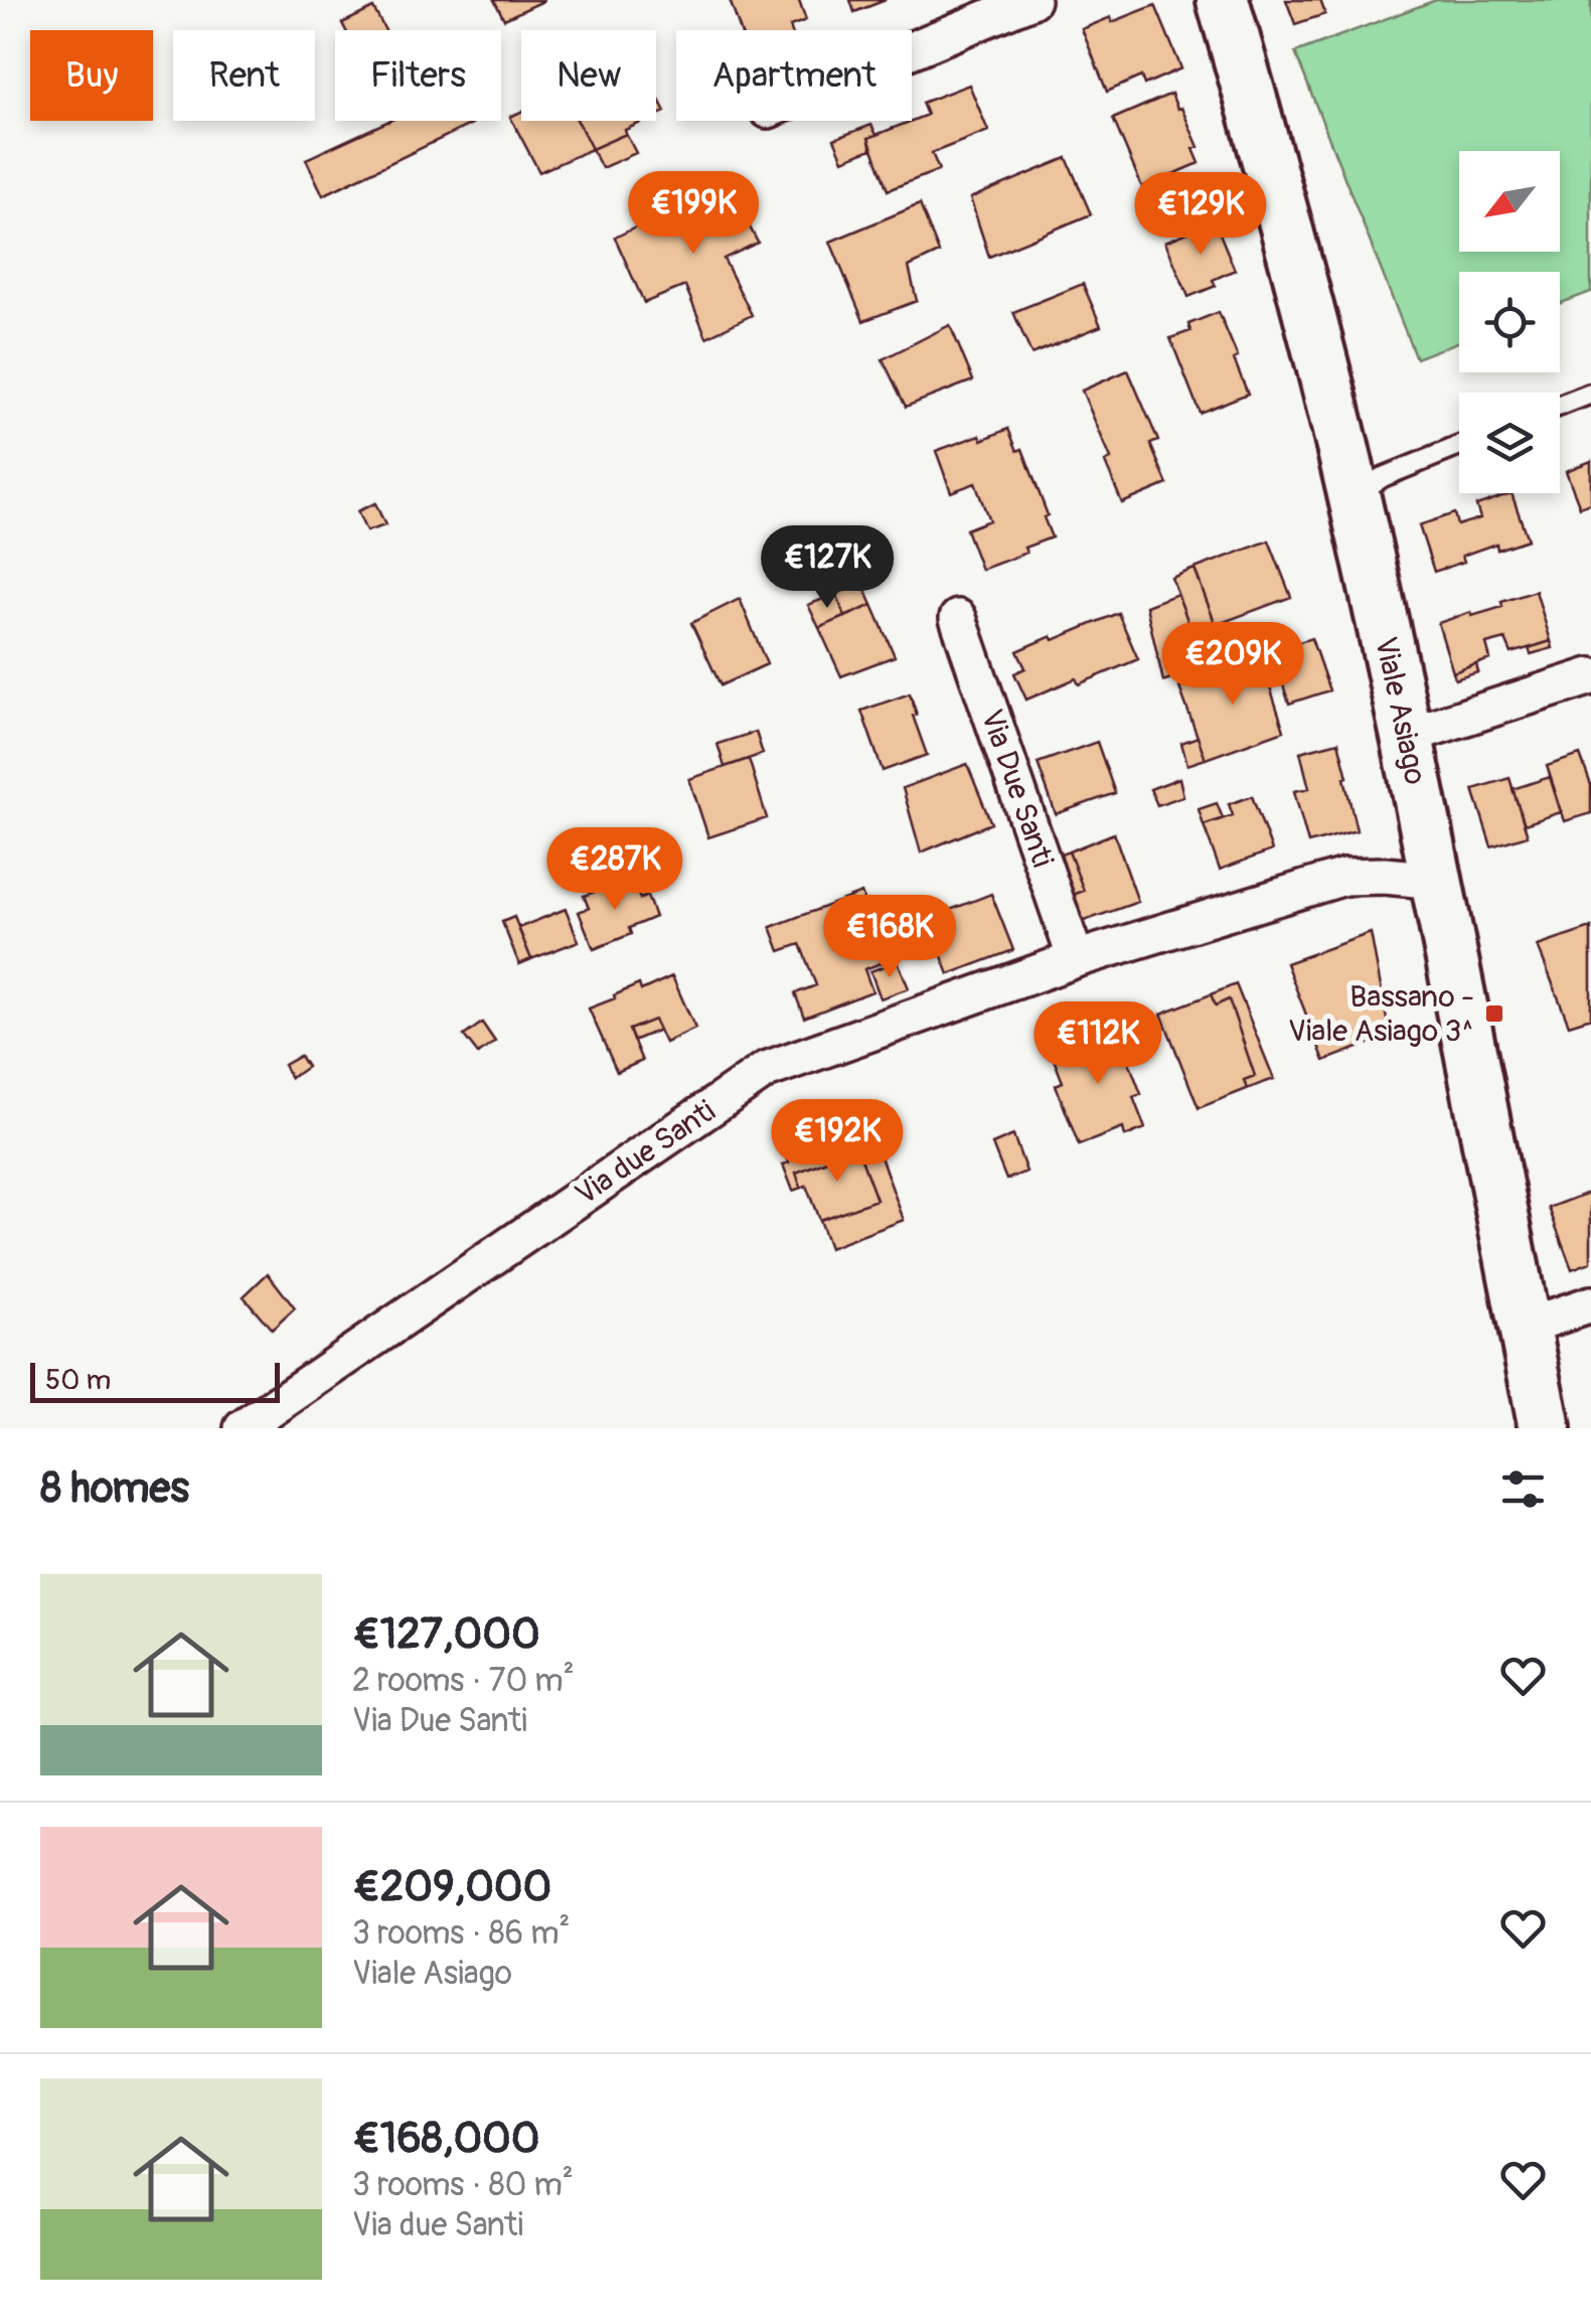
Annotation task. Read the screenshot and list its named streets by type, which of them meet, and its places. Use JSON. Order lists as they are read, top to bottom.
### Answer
{
  "streets": {
    "main road": ["Viale Asiago"],
    "street": ["Via Due Santi", "Via due Santi"]
  },
  "crossings": [
    ["Viale Asiago", "Via due Santi"],
    ["Via Due Santi", "Via due Santi"]
  ],
  "places": {
    "transit": ["Bassano - Viale Asiago 3^"]
  },
  "scale_bar": "50 m",
  "north": "bottom left",
  "page": {
    "chip": [
      "Buy",
      "Rent",
      "Filters",
      "New",
      "Apartment"
    ],
    "price": [
      "€199K",
      "€129K",
      "€127K",
      "€209K",
      "€287K",
      "€168K",
      "€112K",
      "€192K"
    ],
    "scale": "50 m",
    "heading": "8 homes",
    "list": [
      {
        "name": "€127,000",
        "note": "2 rooms · 70 m² · Via Due Santi"
      },
      {
        "name": "€209,000",
        "note": "3 rooms · 86 m² · Viale Asiago"
      },
      {
        "name": "€168,000",
        "note": "3 rooms · 80 m² · Via due Santi"
      }
    ]
  }
}
